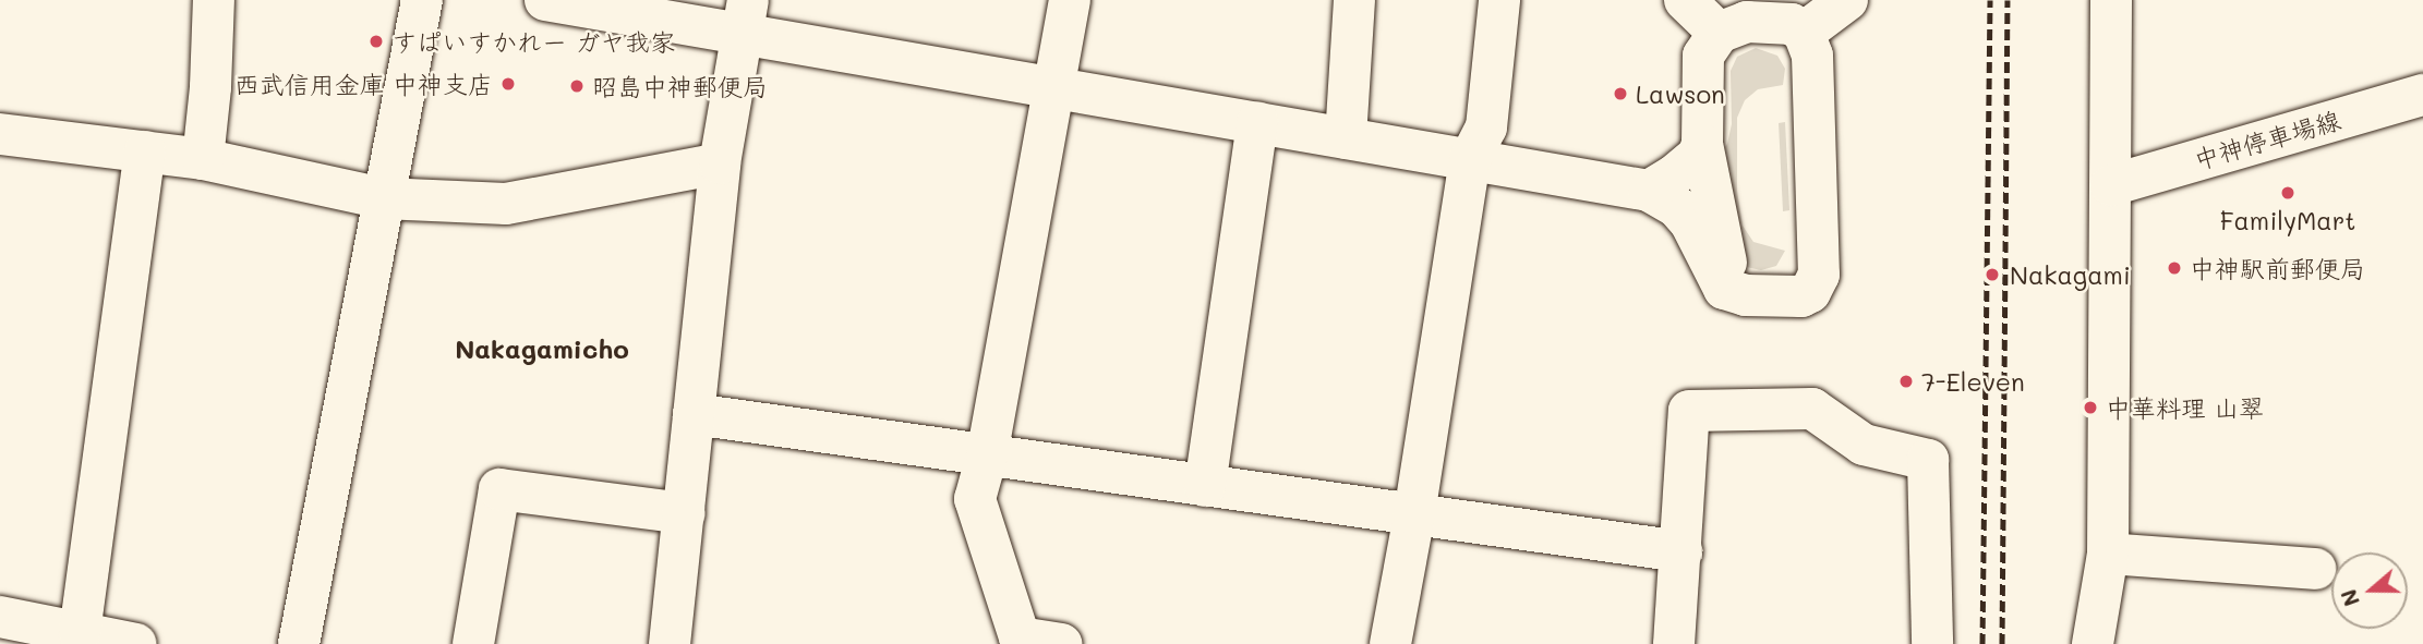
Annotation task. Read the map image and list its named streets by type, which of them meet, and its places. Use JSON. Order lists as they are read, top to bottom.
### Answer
{
  "streets": {
    "street": ["中神停車場線"]
  },
  "districts": ["Nakagamicho"],
  "places": [
    "すぱいすかれー ガヤ我家",
    "西武信用金庫 中神支店",
    "昭島中神郵便局",
    "Lawson",
    "FamilyMart",
    "中神駅前郵便局",
    "Nakagami",
    "7-Eleven",
    "中華料理 山翠"
  ],
  "north": "left"
}
